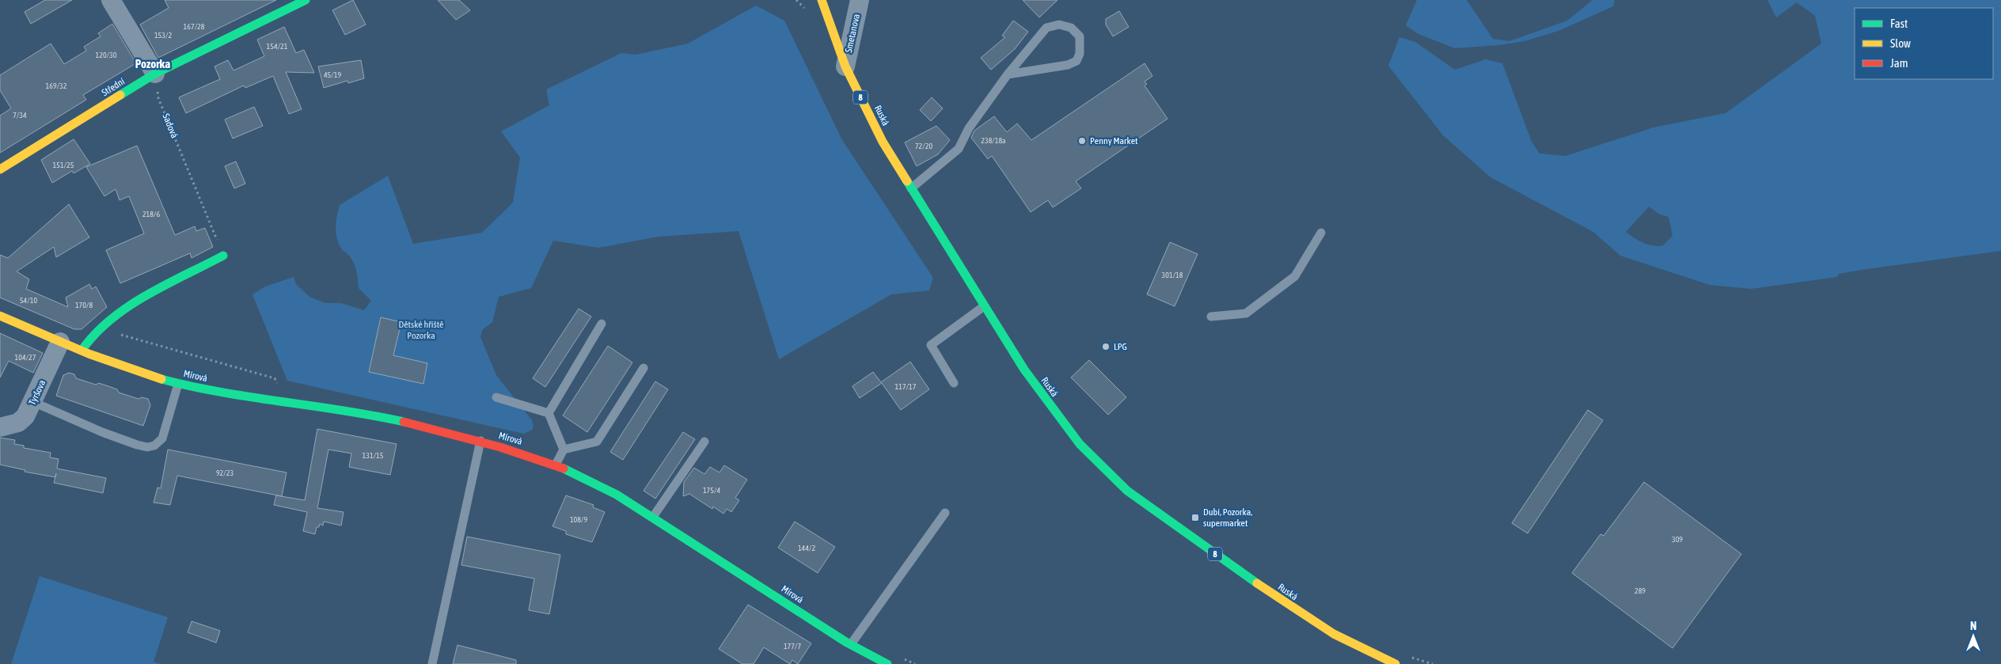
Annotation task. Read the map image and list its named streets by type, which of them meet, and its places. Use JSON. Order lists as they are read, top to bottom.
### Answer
{
  "streets": {
    "street": [
      "Smetanova",
      "Střední",
      "8",
      "Ruská",
      "Mírová",
      "Tyršova"
    ],
    "path": ["Sadová"]
  },
  "crossings": [
    ["Smetanova", "Ruská"],
    ["Střední", "Sadová"],
    ["Mírová", "Tyršova"]
  ],
  "districts": ["Pozorka"],
  "parks": ["Dětské hřiště Pozorka"],
  "places": {
    "other": ["Penny Market", "LPG"],
    "transit": ["Dubí, Pozorka, supermarket"]
  },
  "house_numbers": [
    "167/28",
    "153/2",
    "154/21",
    "120/30",
    "45/19",
    "169/32",
    "7/34",
    "238/18a",
    "72/20",
    "151/25",
    "218/6",
    "301/18",
    "54/10",
    "170/8",
    "104/27",
    "117/17",
    "131/15",
    "92/23",
    "175/4",
    "108/9",
    "309",
    "144/2",
    "289",
    "177/7"
  ],
  "legend": ["Fast", "Slow", "Jam"],
  "north": "top"
}
